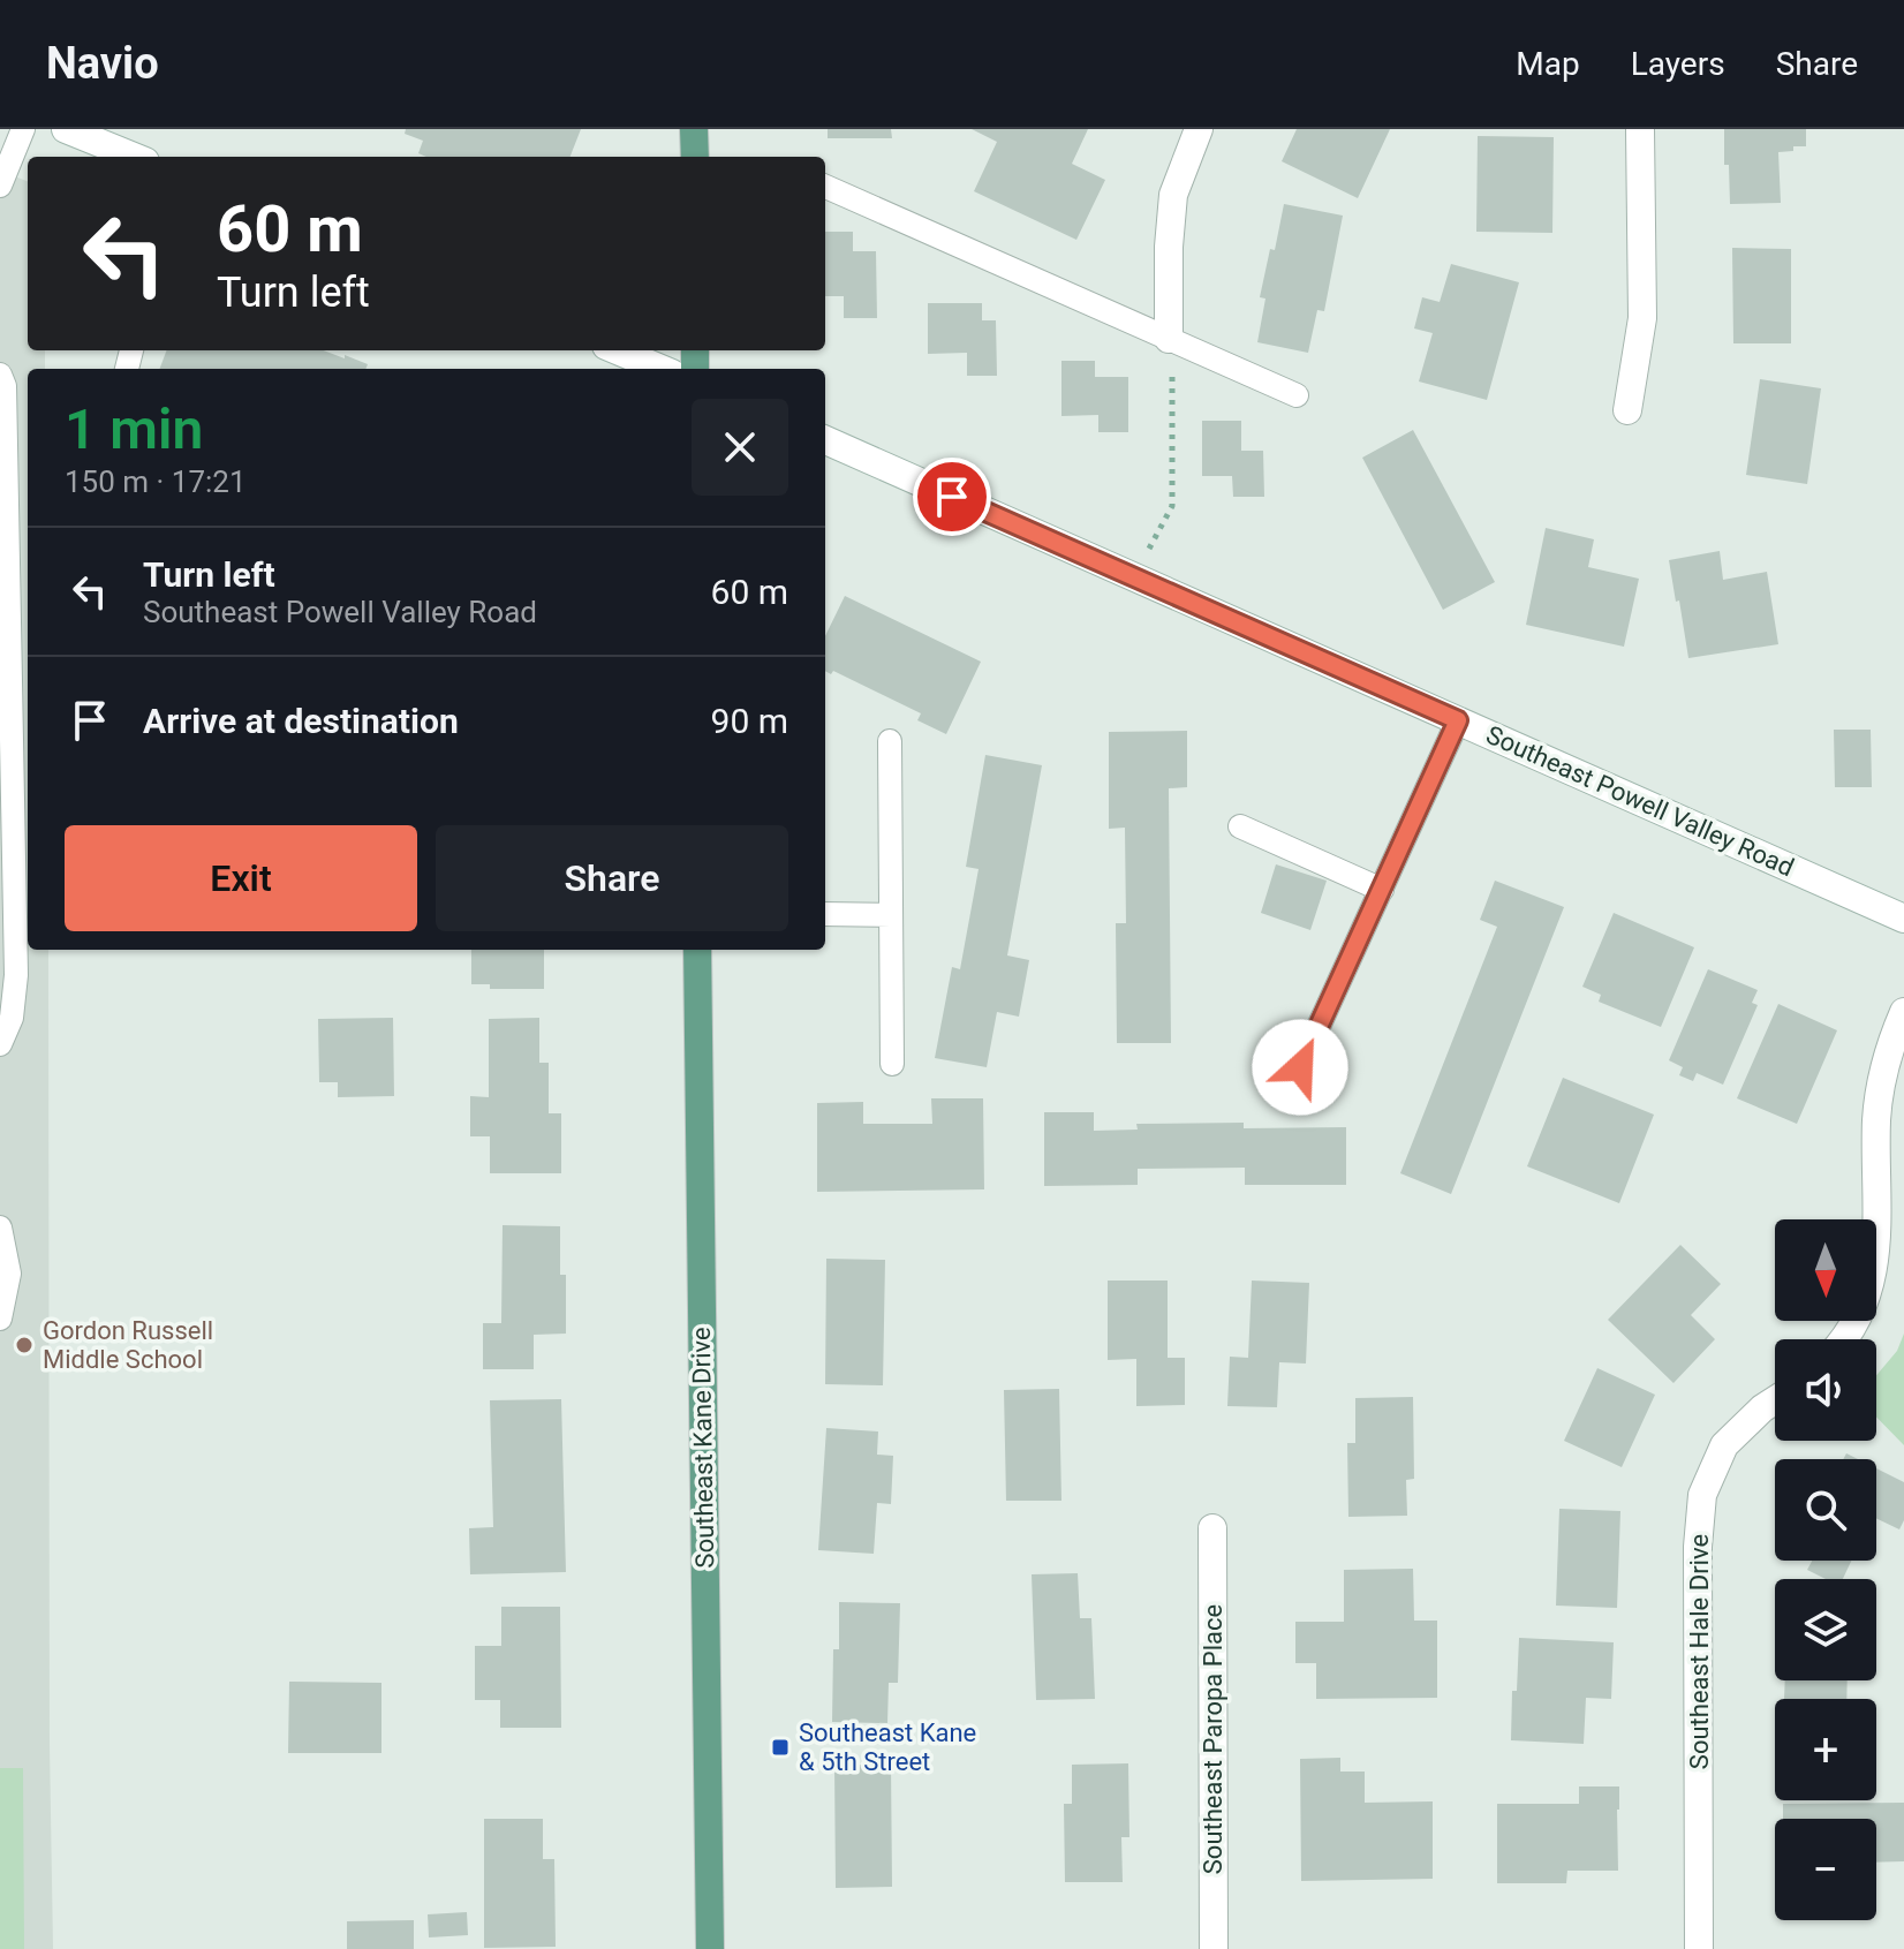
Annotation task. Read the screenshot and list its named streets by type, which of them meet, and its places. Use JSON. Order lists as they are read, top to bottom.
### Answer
{
  "streets": {
    "main road": ["Southeast Kane Drive"],
    "street": ["Southeast Powell Valley Road", "Southeast Hale Drive", "Southeast Paropa Place"]
  },
  "places": {
    "other": ["Gordon Russell Middle School"],
    "transit": ["Southeast Kane & 5th Street"]
  },
  "north": "bottom",
  "page": {
    "header": "Navio",
    "nav": ["Map", "Layers", "Share"],
    "turn": ["60 m", "Turn left"],
    "heading": ["1 min", "150 m · 17:21"],
    "list": [
      {
        "name": "Turn left",
        "note": "Southeast Powell Valley Road",
        "value": "60 m"
      },
      {
        "name": "Arrive at destination",
        "value": "90 m"
      }
    ],
    "buttons": ["Exit", "Share"],
    "map_buttons": ["+", "−"]
  }
}
